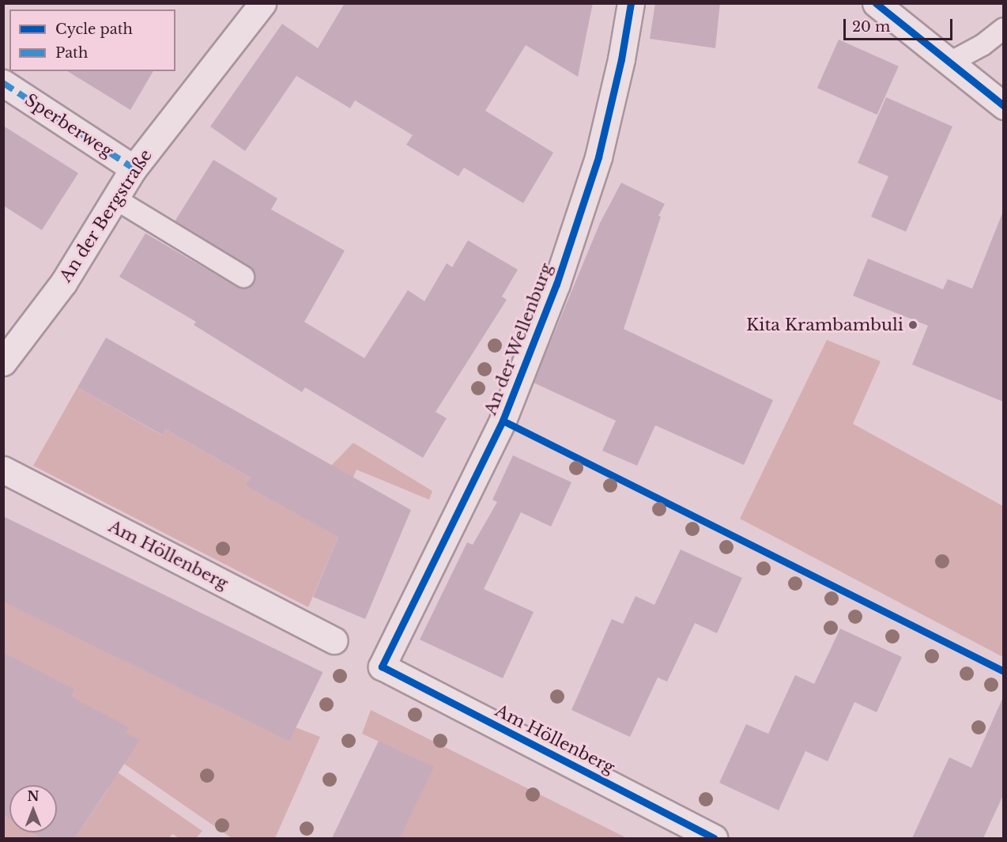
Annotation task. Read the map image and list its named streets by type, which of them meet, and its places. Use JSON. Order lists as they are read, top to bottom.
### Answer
{
  "streets": {
    "street": [
      "Sperberweg",
      "An der Bergstraße",
      "An der Wellenburg",
      "Am Höllenberg"
    ]
  },
  "crossings": [
    ["Sperberweg", "An der Bergstraße"],
    ["An der Wellenburg", "Am Höllenberg"]
  ],
  "places": ["Kita Krambambuli"],
  "legend": ["Cycle path", "Path"],
  "scale_bar": "20 m",
  "north": "top"
}
